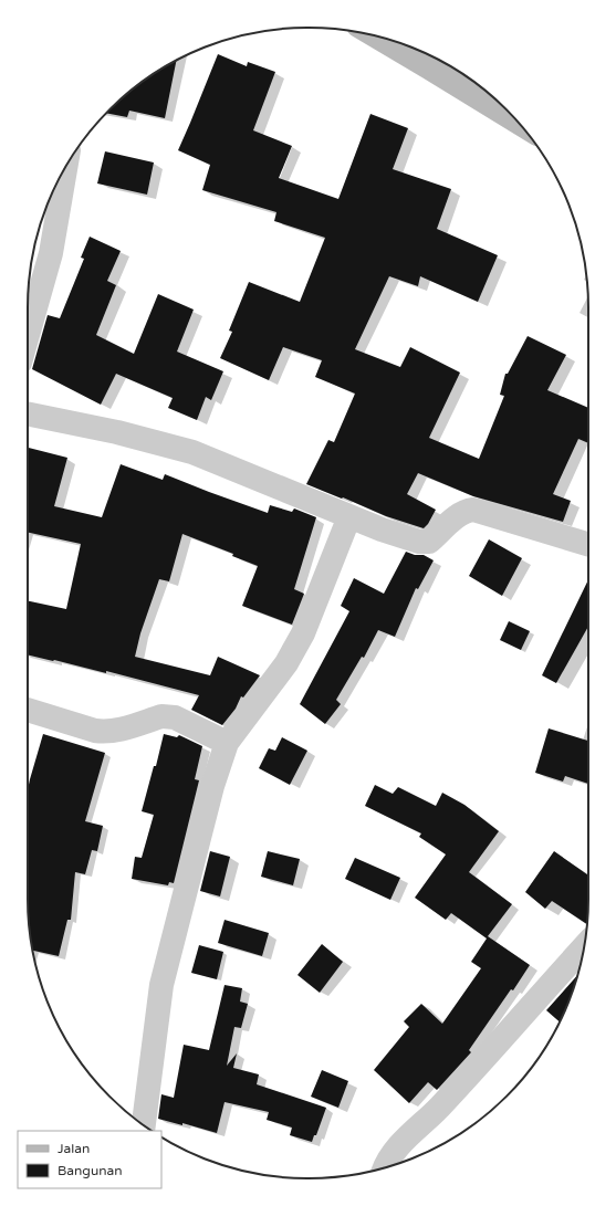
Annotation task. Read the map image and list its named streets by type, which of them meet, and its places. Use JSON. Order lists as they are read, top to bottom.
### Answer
{
  "legend": ["Jalan", "Bangunan"]
}
